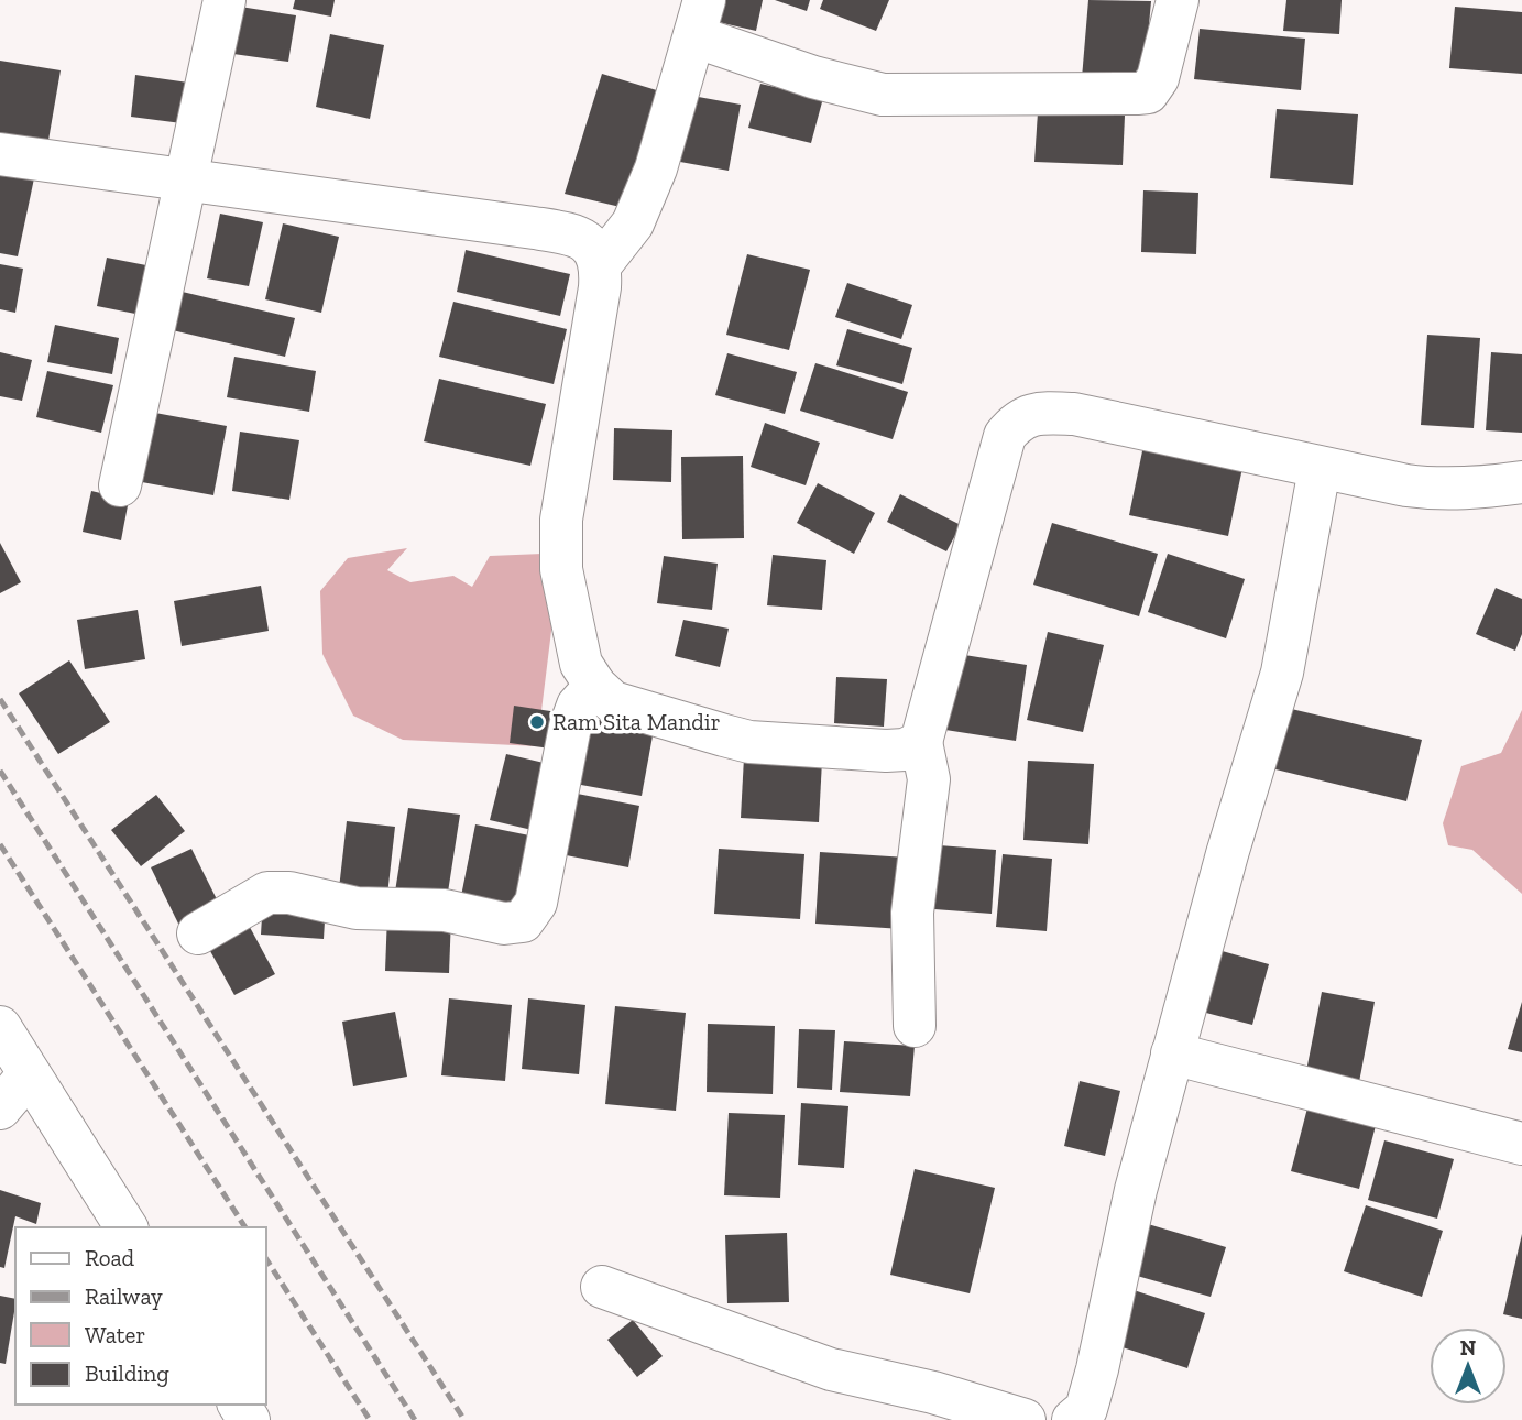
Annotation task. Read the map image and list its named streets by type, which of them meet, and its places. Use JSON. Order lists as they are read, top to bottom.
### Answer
{
  "places": ["Ram Sita Mandir"],
  "legend": [
    "Road",
    "Railway",
    "Water",
    "Building"
  ],
  "north": "top"
}
